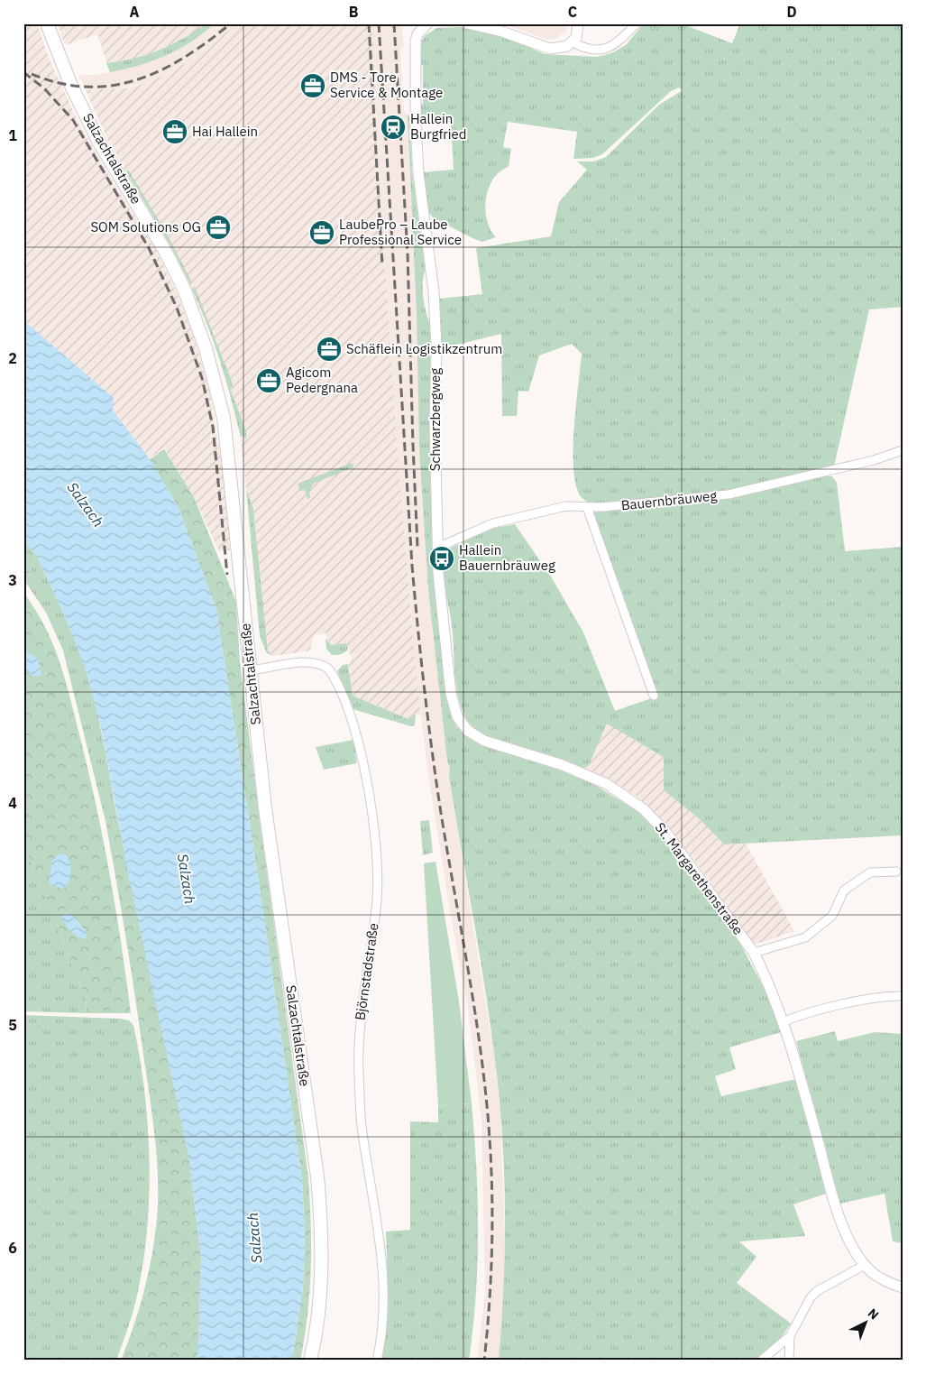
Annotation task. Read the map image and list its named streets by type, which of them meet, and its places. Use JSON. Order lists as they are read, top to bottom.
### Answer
{
  "streets": {
    "main road": ["Salzachtalstraße"],
    "street": [
      "Schwarzbergweg",
      "Bauernbräuweg",
      "St. Margarethenstraße",
      "Björnstadstraße"
    ]
  },
  "crossings": [
    ["Salzachtalstraße", "Björnstadstraße"],
    ["Schwarzbergweg", "Bauernbräuweg"],
    ["Schwarzbergweg", "St. Margarethenstraße"],
    ["Bauernbräuweg", "St. Margarethenstraße"]
  ],
  "water": ["Salzach"],
  "places": {
    "office": [
      "DMS - Tore Service & Montage",
      "Hai Hallein",
      "SOM Solutions OG",
      "LaubePro – Laube Professional Service",
      "Schäflein Logistikzentrum",
      "Agicom Pedergnana"
    ],
    "station": ["Hallein Burgfried"],
    "bus stop": ["Hallein Bauernbräuweg"]
  },
  "north": "top right",
  "grid": {
    "columns": [
      "A",
      "B",
      "C",
      "D"
    ],
    "rows": [
      "1",
      "2",
      "3",
      "4",
      "5",
      "6"
    ]
  }
}
